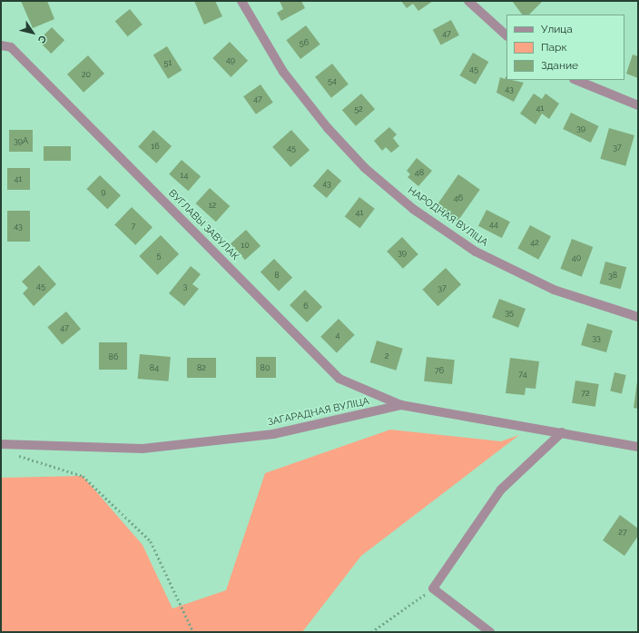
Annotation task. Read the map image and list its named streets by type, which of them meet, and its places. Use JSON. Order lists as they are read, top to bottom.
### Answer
{
  "streets": {
    "street": ["НАРОДНАЯ ВУЛІЦА", "ВУГЛАВЫ ЗАВУЛАК", "ЗАГАРАДНАЯ ВУЛІЦА"]
  },
  "crossings": [
    ["ВУГЛАВЫ ЗАВУЛАК", "ЗАГАРАДНАЯ ВУЛІЦА"]
  ],
  "house_numbers": [
    "47",
    "56",
    "49",
    "51",
    "45",
    "20",
    "54",
    "43",
    "47",
    "41",
    "52",
    "39",
    "39А",
    "16",
    "37",
    "45",
    "48",
    "14",
    "41",
    "43",
    "9",
    "46",
    "12",
    "41",
    "44",
    "43",
    "7",
    "42",
    "10",
    "39",
    "5",
    "40",
    "8",
    "38",
    "45",
    "3",
    "37",
    "6",
    "35",
    "47",
    "4",
    "33",
    "2",
    "86",
    "84",
    "82",
    "80",
    "76",
    "74",
    "72",
    "27"
  ],
  "legend": ["Улица", "Парк", "Здание"],
  "north": "bottom right"
}
